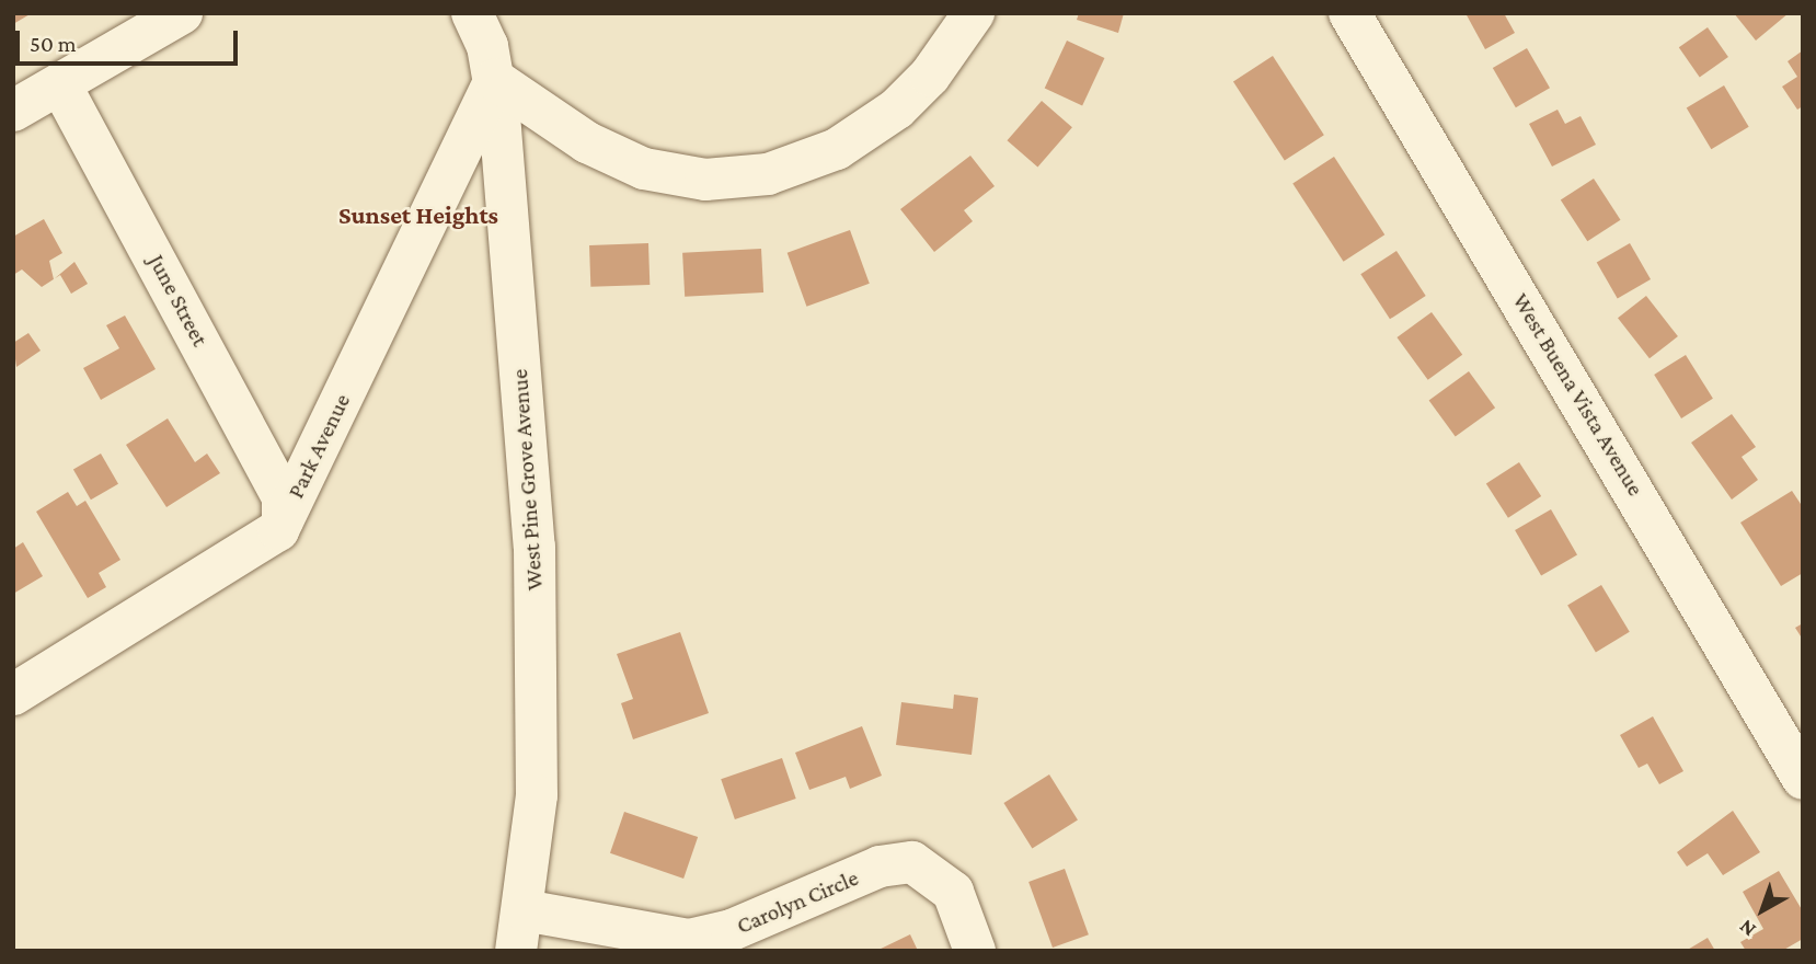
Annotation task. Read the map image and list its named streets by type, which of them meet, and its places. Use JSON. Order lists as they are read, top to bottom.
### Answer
{
  "streets": {
    "street": [
      "June Street",
      "West Buena Vista Avenue",
      "Park Avenue",
      "West Pine Grove Avenue",
      "Carolyn Circle"
    ]
  },
  "crossings": [
    ["June Street", "Park Avenue"],
    ["Park Avenue", "West Pine Grove Avenue"],
    ["West Pine Grove Avenue", "Carolyn Circle"]
  ],
  "districts": ["Sunset Heights"],
  "scale_bar": "50 m",
  "north": "bottom left"
}
